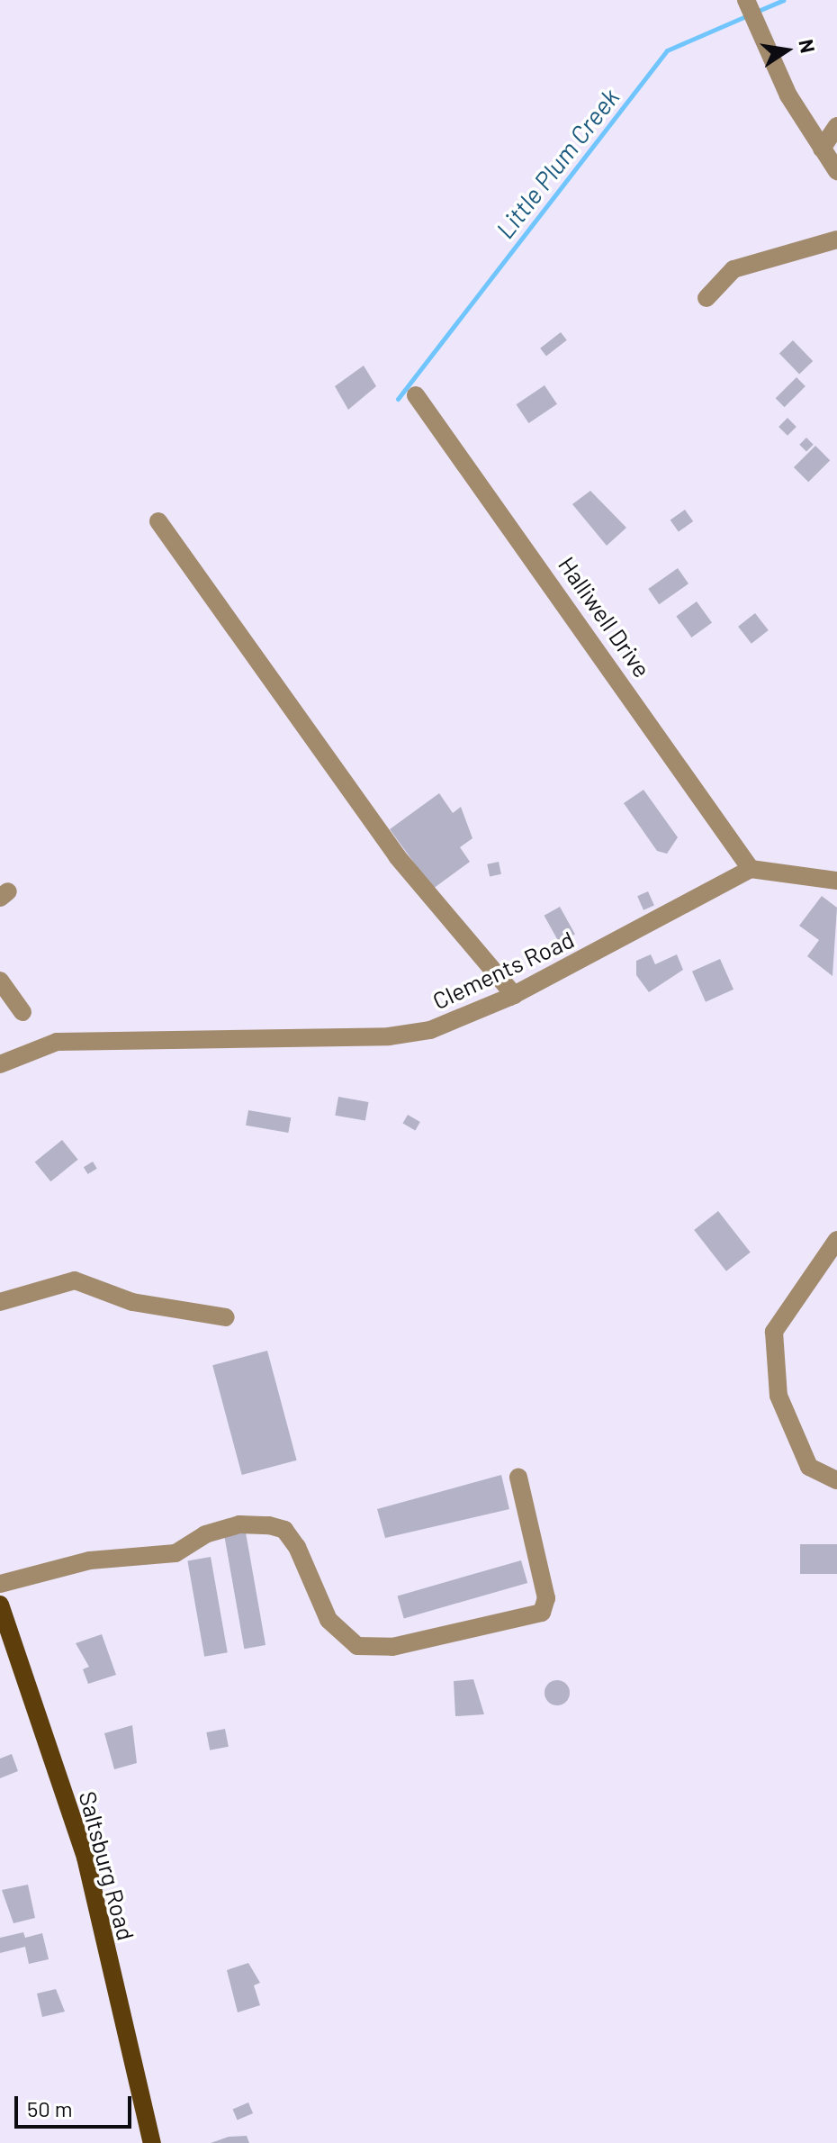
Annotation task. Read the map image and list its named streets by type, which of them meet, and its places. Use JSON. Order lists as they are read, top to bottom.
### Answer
{
  "streets": {
    "main road": ["Saltsburg Road"],
    "street": ["Halliwell Drive", "Clements Road"]
  },
  "crossings": [
    ["Halliwell Drive", "Clements Road"]
  ],
  "water": ["Little Plum Creek"],
  "scale_bar": "50 m",
  "north": "right"
}
